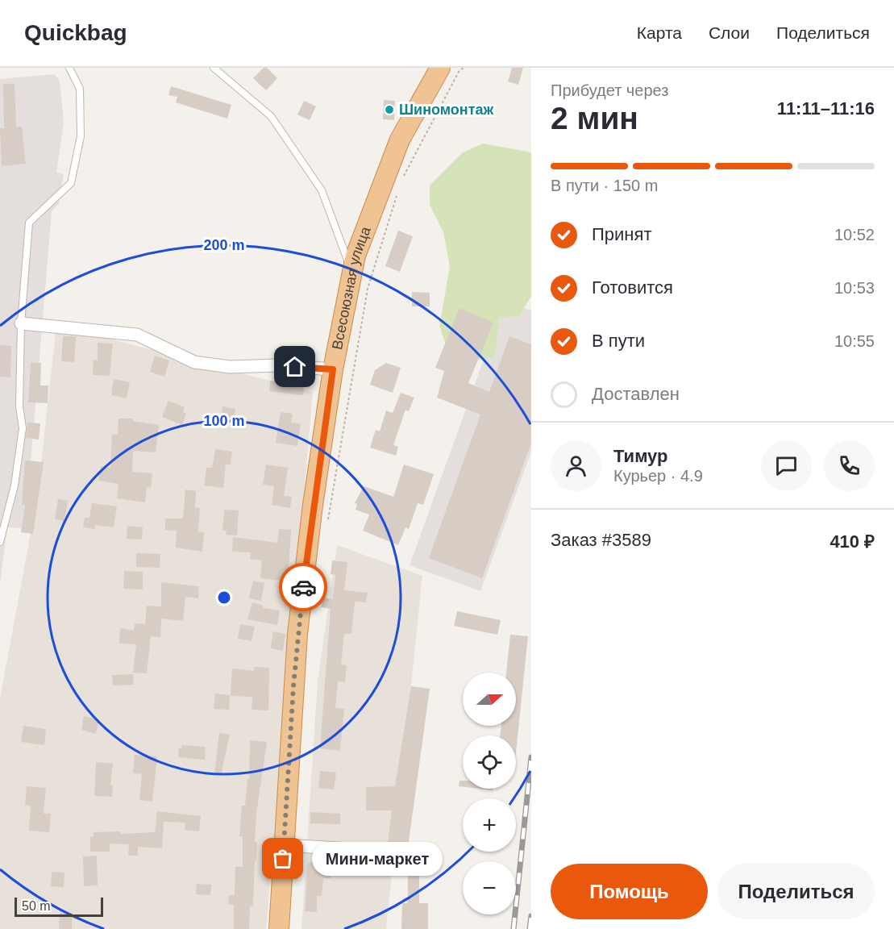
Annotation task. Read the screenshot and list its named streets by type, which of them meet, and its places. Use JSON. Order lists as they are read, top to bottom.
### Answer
{
  "streets": {
    "highway": ["Всесоюзная улица"]
  },
  "places": ["Шиномонтаж", "Мини-маркет"],
  "scale_bar": "50 m",
  "north": "right",
  "page": {
    "header": "Quickbag",
    "nav": ["Карта", "Слои", "Поделиться"],
    "heading": ["2 мин", "Прибудет через", "11:11–11:16"],
    "panel": [
      "Тимур",
      "Курьер · 4.9",
      "Заказ #3589",
      "410 ₽"
    ],
    "bar": "В пути · 150 m",
    "list": [
      ["Принят", "10:52"],
      ["Готовится", "10:53"],
      ["В пути", "10:55"],
      "Доставлен"
    ],
    "map_buttons": ["+", "−"],
    "bubble": "Мини-маркет",
    "buttons": ["Помощь", "Поделиться"],
    "scale": "50 m"
  },
  "rings": ["200 m", "100 m"]
}
